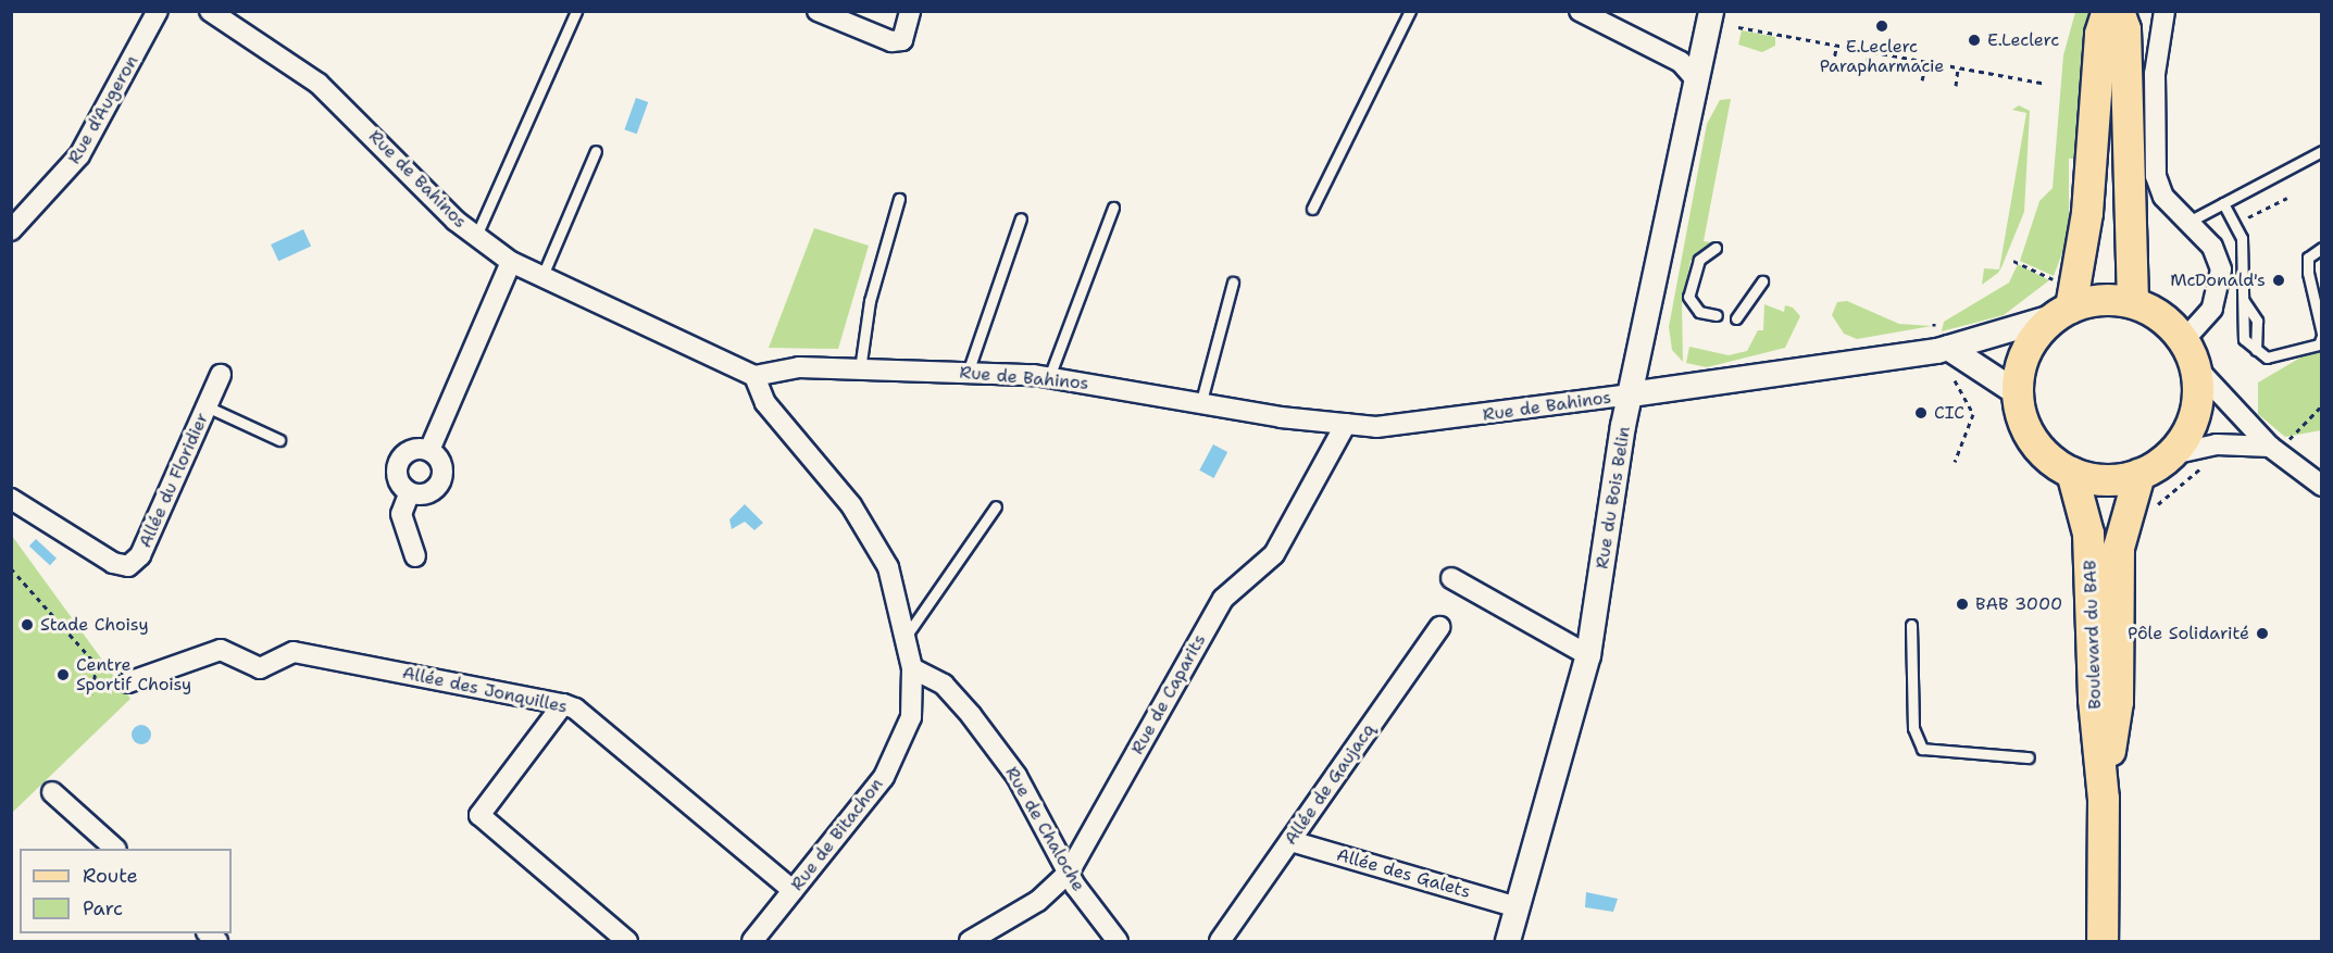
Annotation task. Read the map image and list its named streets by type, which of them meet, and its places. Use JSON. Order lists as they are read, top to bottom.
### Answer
{
  "streets": {
    "main road": ["Boulevard du BAB"],
    "street": [
      "Rue d'Augeron",
      "Rue de Bahinos",
      "Allée du Floridier",
      "Rue du Bois Belin",
      "Allée des Jonquilles",
      "Rue de Caparits",
      "Allée de Gaujacq",
      "Rue de Chaloche",
      "Rue de Bitachon",
      "Allée des Galets"
    ]
  },
  "crossings": [
    ["Rue de Bahinos", "Rue du Bois Belin"],
    ["Rue de Bahinos", "Boulevard du BAB"],
    ["Rue de Bahinos", "Rue de Caparits"],
    ["Rue de Bahinos", "Rue de Bitachon"],
    ["Rue du Bois Belin", "Allée des Galets"],
    ["Allée des Jonquilles", "Rue de Bitachon"],
    ["Rue de Caparits", "Rue de Chaloche"],
    ["Allée de Gaujacq", "Allée des Galets"],
    ["Rue de Chaloche", "Rue de Bitachon"]
  ],
  "places": [
    "E.Leclerc Parapharmacie",
    "E.Leclerc",
    "McDonald's",
    "CIC",
    "BAB 3000",
    "Stade Choisy",
    "Pôle Solidarité",
    "Centre Sportif Choisy"
  ],
  "legend": ["Route", "Parc"]
}
